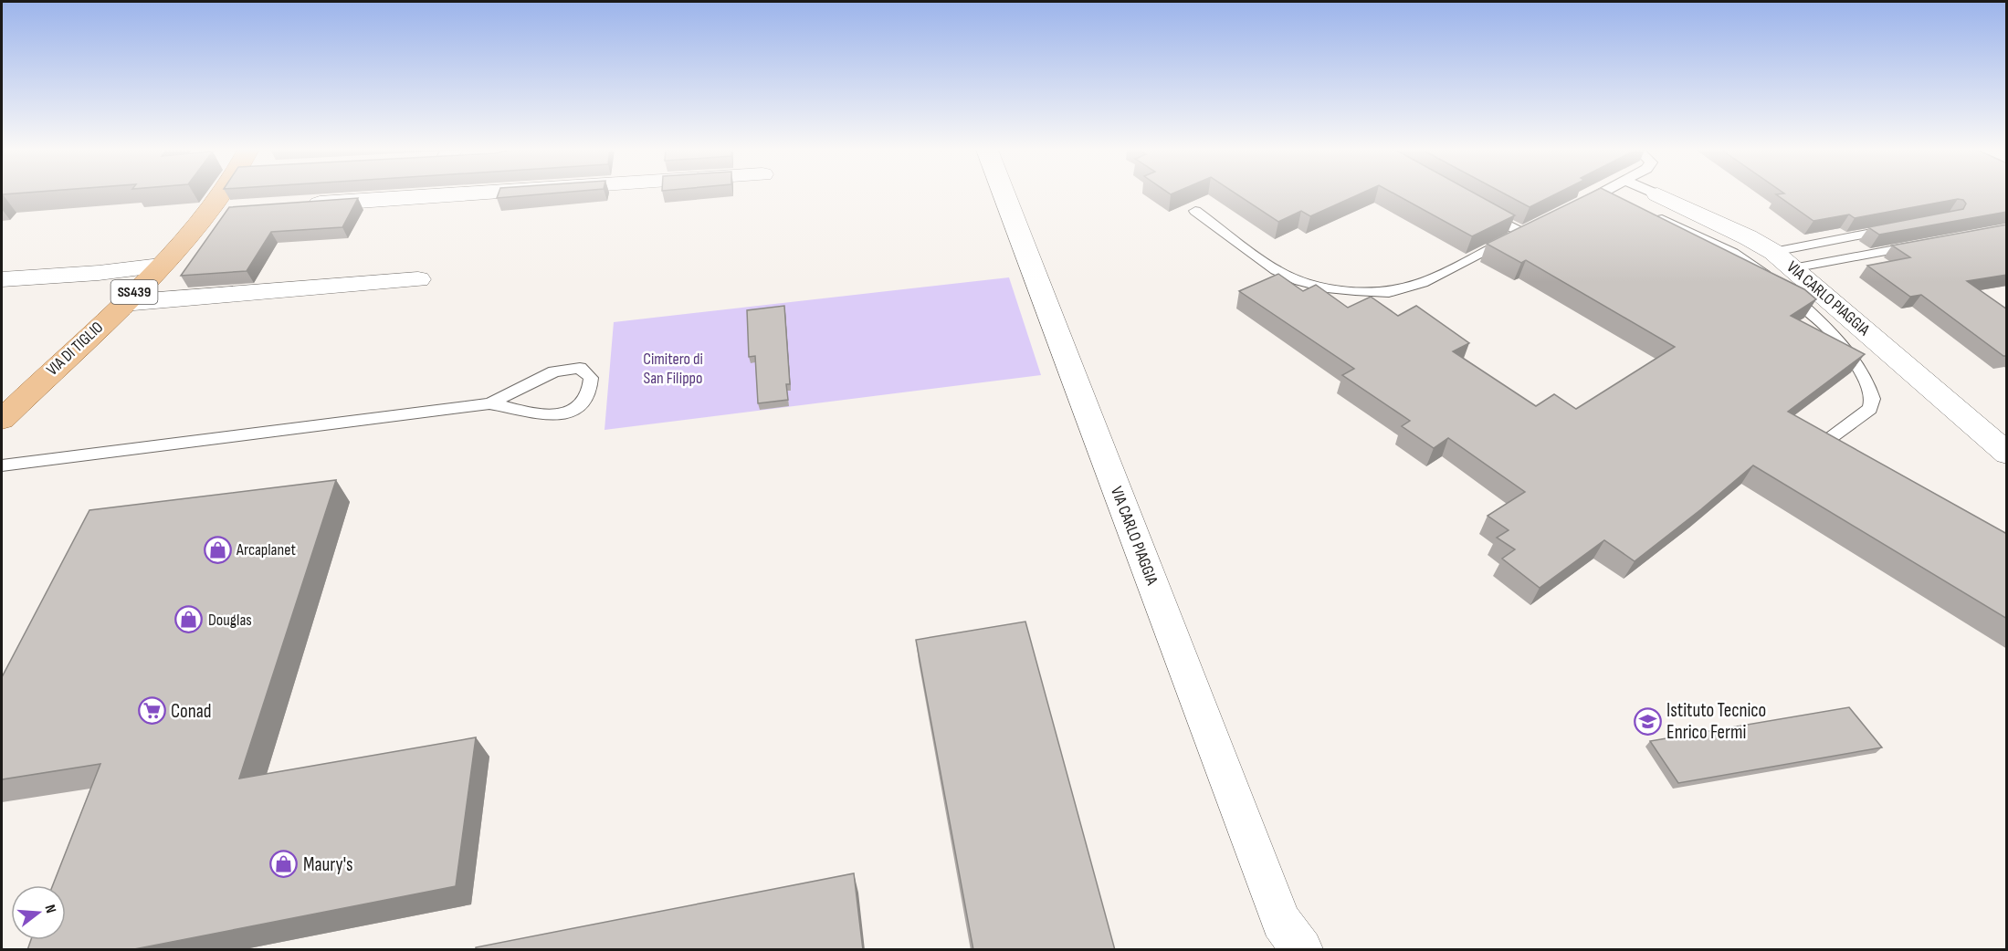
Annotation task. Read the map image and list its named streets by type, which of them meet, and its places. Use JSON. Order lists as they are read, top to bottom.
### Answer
{
  "streets": {
    "main road": ["SS439", "VIA DI TIGLIO"],
    "street": ["VIA CARLO PIAGGIA"]
  },
  "parks": ["Cimitero di San Filippo"],
  "places": {
    "shop": ["Arcaplanet", "Douglas", "Maury's"],
    "supermarket": ["Conad"],
    "school or university": ["Istituto Tecnico Enrico Fermi"]
  },
  "north": "right"
}
